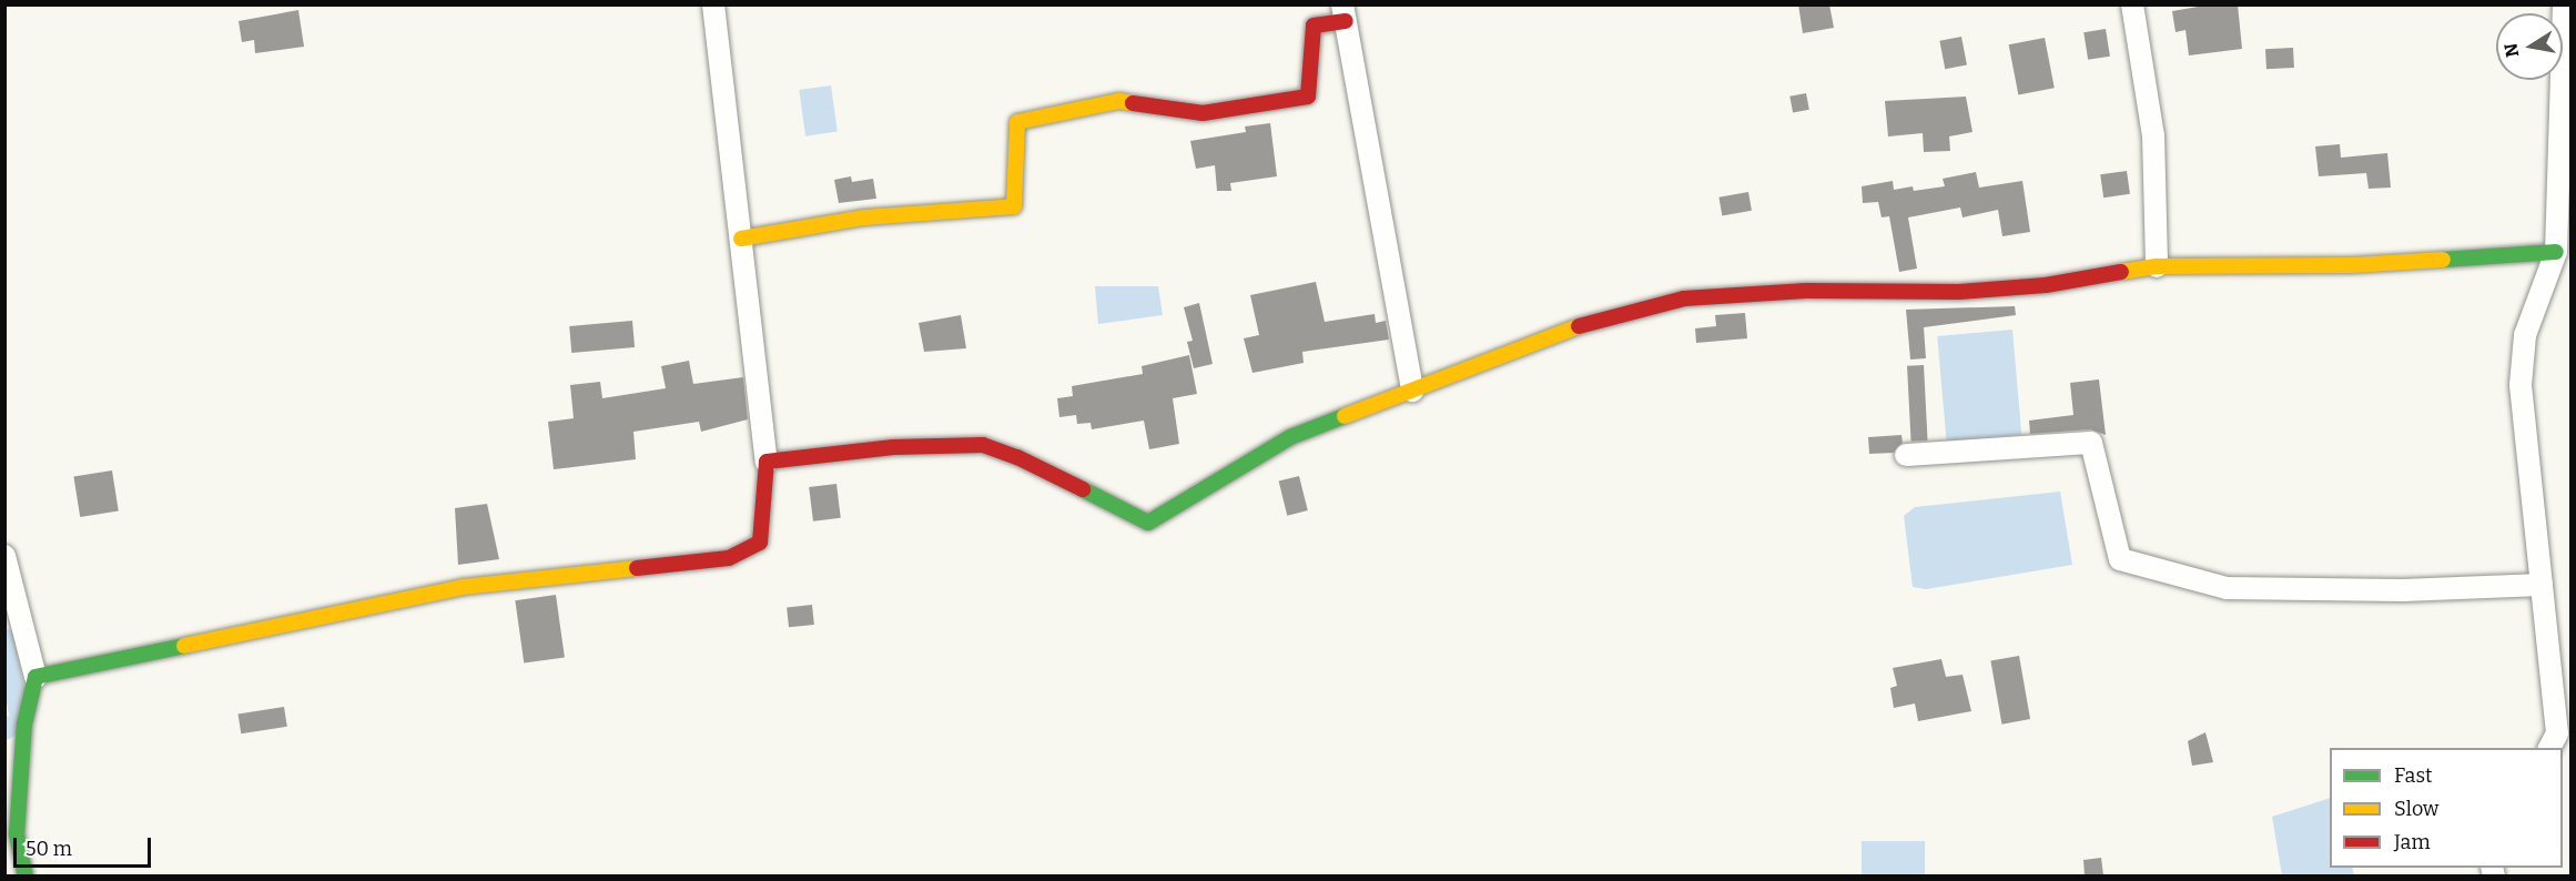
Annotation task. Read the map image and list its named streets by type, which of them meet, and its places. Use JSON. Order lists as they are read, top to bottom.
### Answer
{
  "legend": ["Fast", "Slow", "Jam"],
  "scale_bar": "50 m",
  "north": "left"
}
